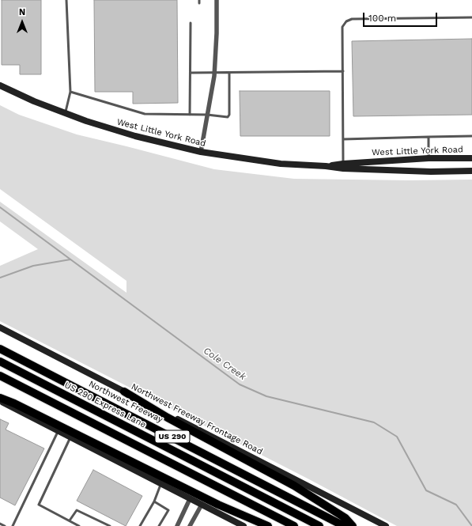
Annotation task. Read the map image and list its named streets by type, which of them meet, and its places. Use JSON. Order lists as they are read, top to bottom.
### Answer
{
  "streets": {
    "highway": ["Northwest Freeway", "US 290 Express Lane", "US 290"],
    "main road": ["West Little York Road", "Northwest Freeway Frontage Road"]
  },
  "water": ["Cole Creek"],
  "scale_bar": "100 m",
  "north": "top"
}
